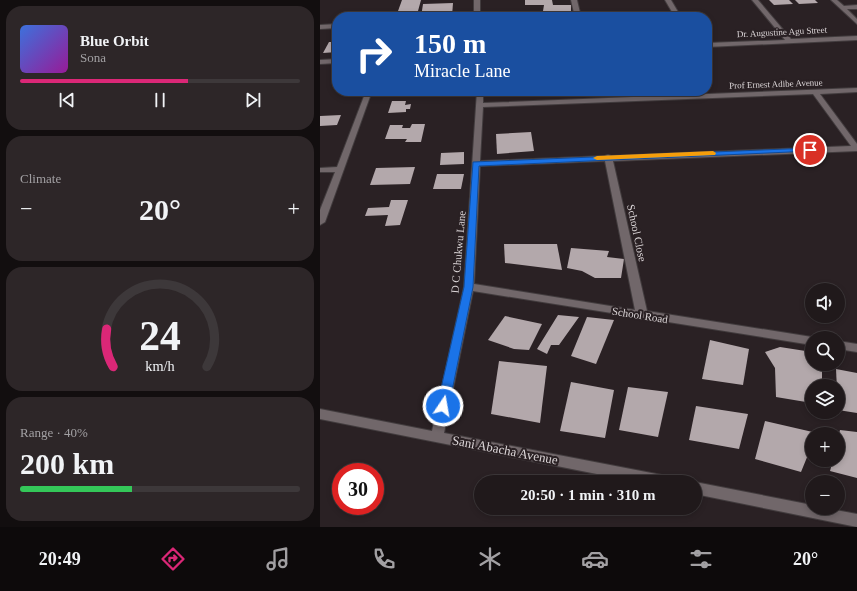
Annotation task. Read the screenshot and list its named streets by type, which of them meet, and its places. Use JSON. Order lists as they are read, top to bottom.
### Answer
{
  "streets": {
    "street": [
      "Dr. Augustine Agu Street",
      "Prof Ernest Adibe Avenue",
      "School Close",
      "D C Chukwu Lane",
      "School Road",
      "Sani Abacha Avenue"
    ]
  },
  "crossings": [
    ["Prof Ernest Adibe Avenue", "D C Chukwu Lane"],
    ["School Close", "School Road"],
    ["D C Chukwu Lane", "School Road"],
    ["D C Chukwu Lane", "Sani Abacha Avenue"]
  ],
  "page": {
    "turn": ["150 m", "Miracle Lane"],
    "song": ["Blue Orbit", "Sona"],
    "tile": [
      "Climate",
      ["Range · 40%", "200 km"]
    ],
    "heat": ["−", "20°", "+"],
    "map_buttons": ["+", "−"],
    "limit": "30",
    "trip": "20:50 · 1 min · 310 m",
    "tabs": ["20:49", "20°"],
    "gauge": ["24", "km/h"]
  }
}
